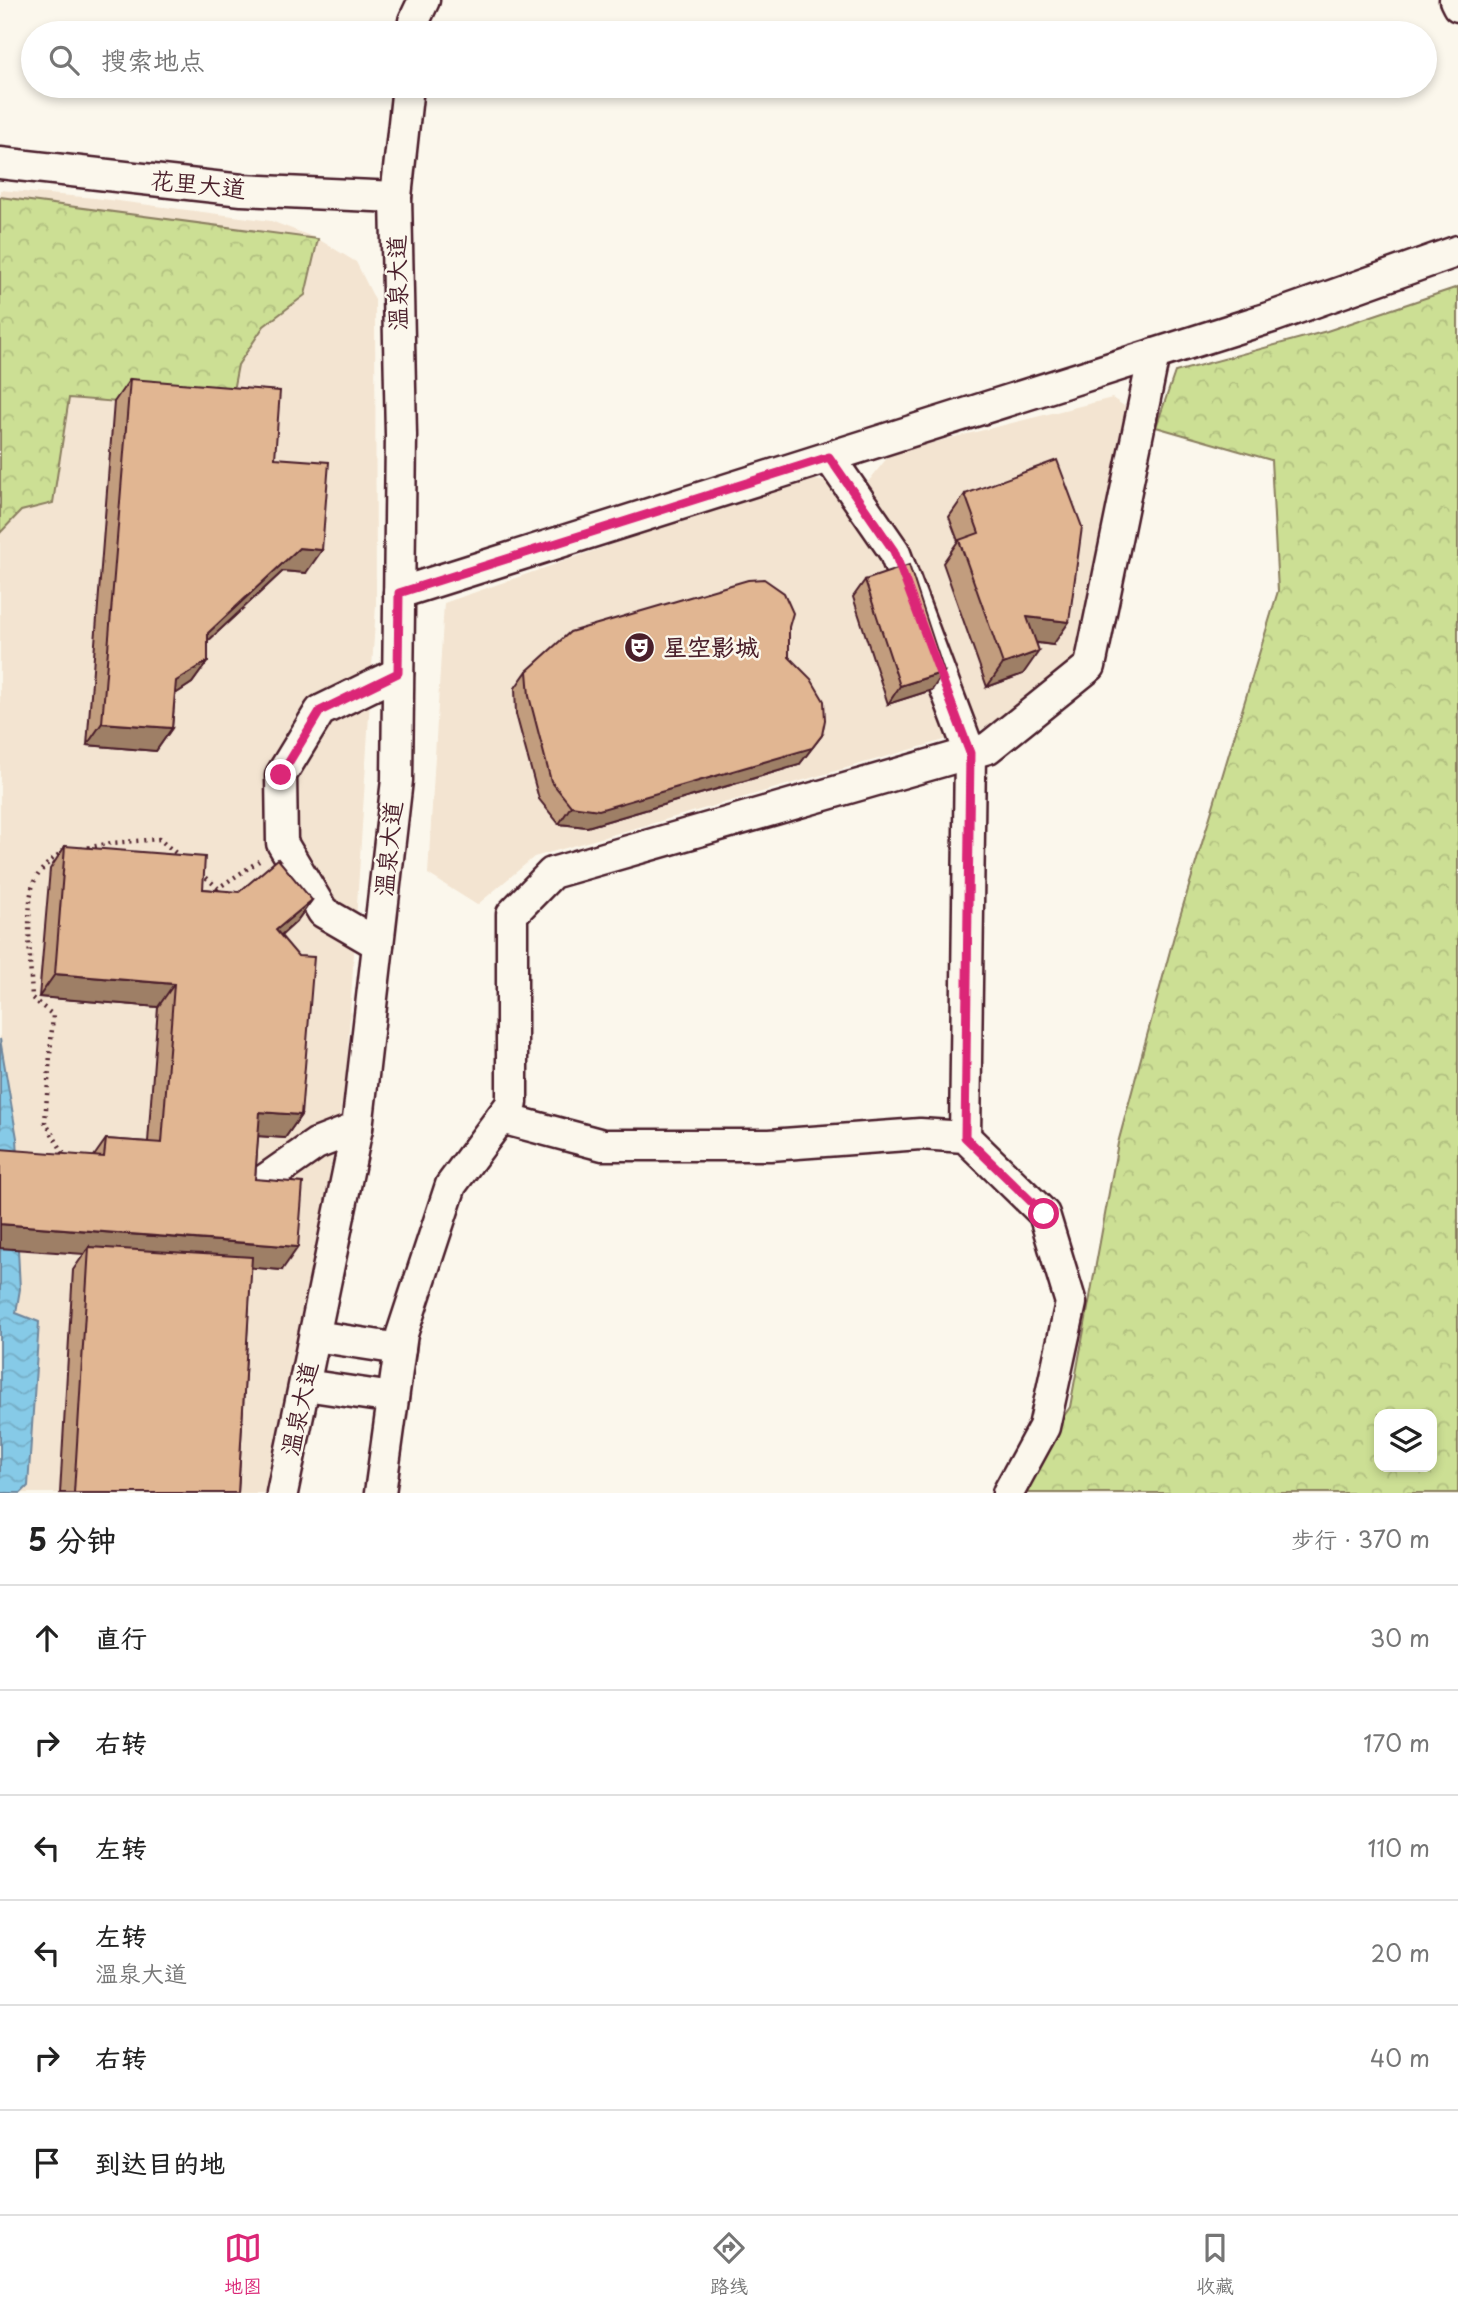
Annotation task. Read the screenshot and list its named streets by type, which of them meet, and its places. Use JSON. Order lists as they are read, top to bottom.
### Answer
{
  "streets": {
    "street": ["花里大道", "温泉大道"]
  },
  "crossings": [
    ["花里大道", "温泉大道"]
  ],
  "places": {
    "theatre": ["星空影城"]
  },
  "page": {
    "search": "搜索地点",
    "heading": ["5 分钟", "步行 · 370 m"],
    "list": [
      ["直行", "30 m"],
      ["右转", "170 m"],
      ["左转", "110 m"],
      ["左转", "温泉大道", "20 m"],
      ["右转", "40 m"],
      "到达目的地"
    ],
    "nav": ["地图", "路线", "收藏"]
  }
}
